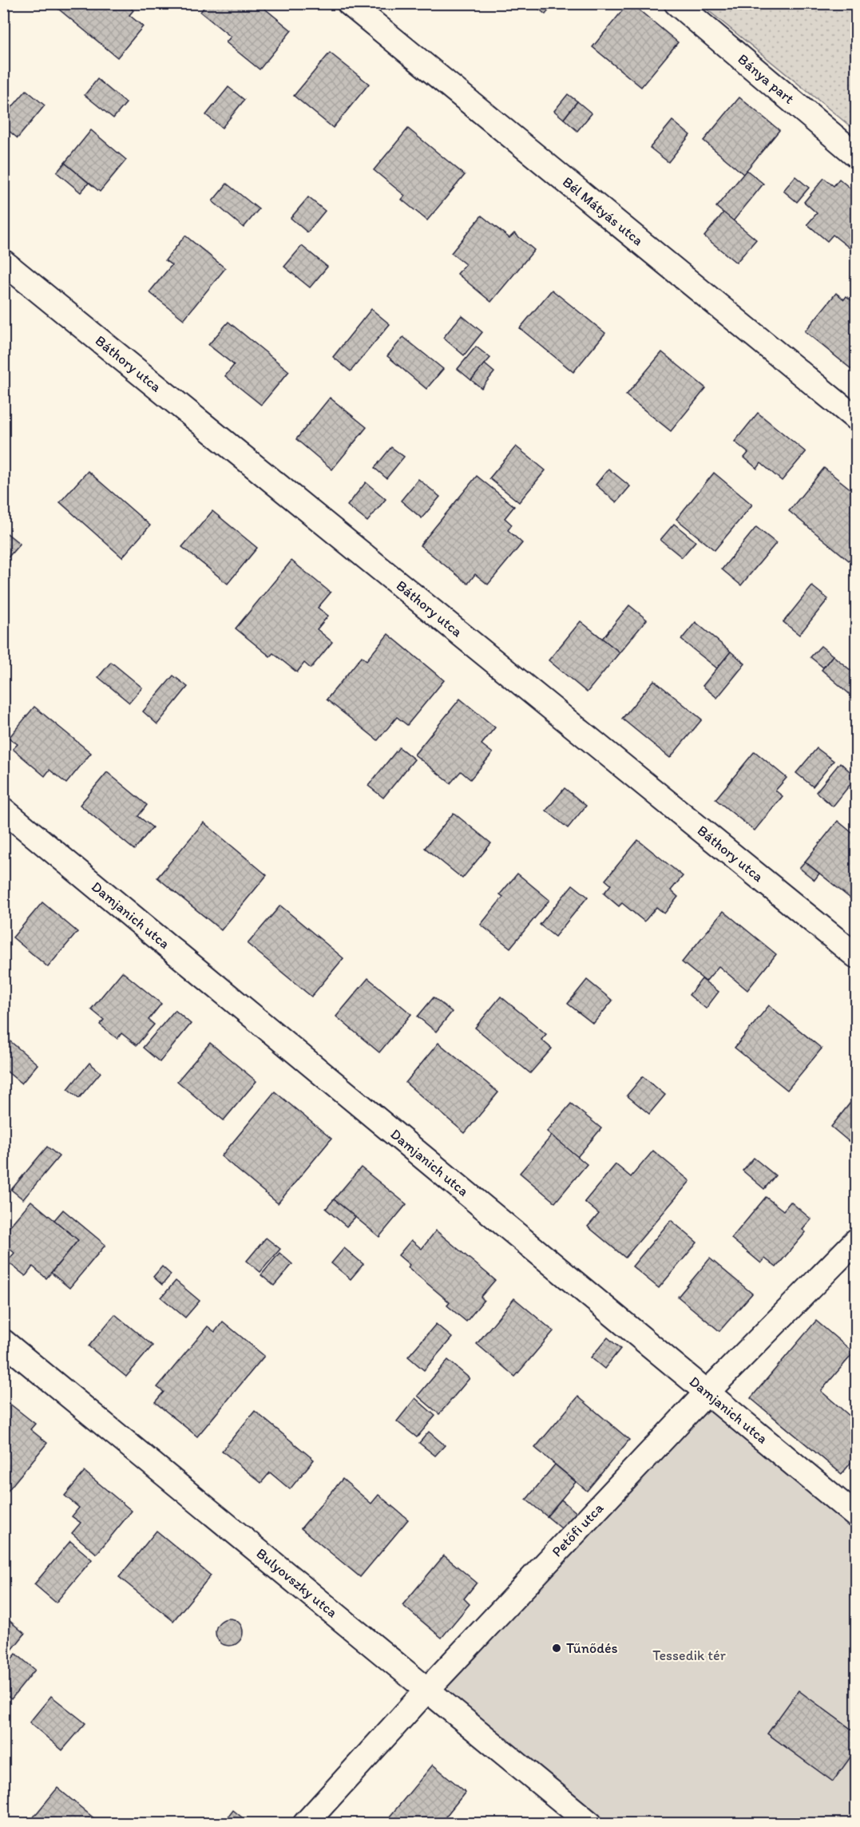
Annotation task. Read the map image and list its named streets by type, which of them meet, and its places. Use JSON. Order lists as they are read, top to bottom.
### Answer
{
  "streets": {
    "street": [
      "Bánya part",
      "Bél Mátyás utca",
      "Báthory utca",
      "Damjanich utca",
      "Petőfi utca",
      "Bulyovszky utca"
    ]
  },
  "crossings": [
    ["Damjanich utca", "Petőfi utca"],
    ["Petőfi utca", "Bulyovszky utca"]
  ],
  "parks": ["Tessedik tér"],
  "places": ["Tűnődés"]
}
